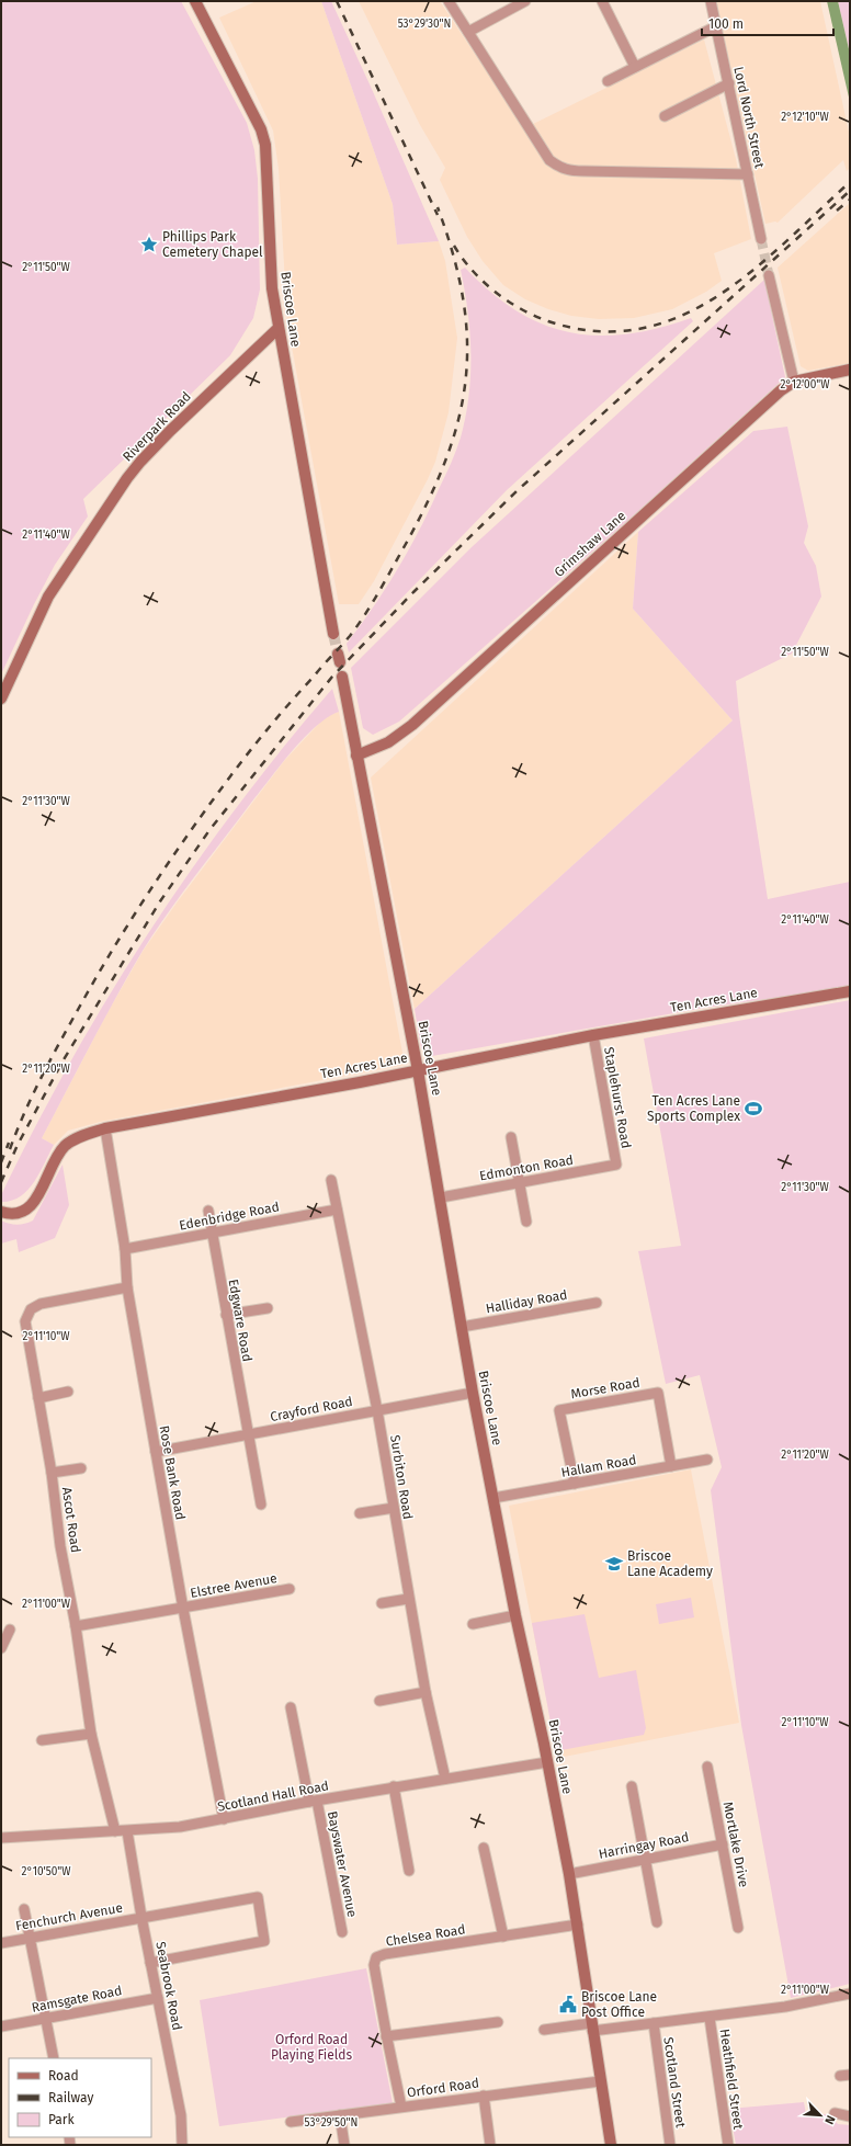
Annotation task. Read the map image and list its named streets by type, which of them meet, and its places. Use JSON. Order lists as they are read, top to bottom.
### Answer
{
  "streets": {
    "street": [
      "Lord North Street",
      "Briscoe Lane",
      "Riverpark Road",
      "Grimshaw Lane",
      "Ten Acres Lane",
      "Staplehurst Road",
      "Edmonton Road",
      "Edenbridge Road",
      "Halliday Road",
      "Edgware Road",
      "Morse Road",
      "Crayford Road",
      "Hallam Road",
      "Rose Bank Road",
      "Surbiton Road",
      "Ascot Road",
      "Elstree Avenue",
      "Scotland Hall Road",
      "Mortlake Drive",
      "Harringay Road",
      "Bayswater Avenue",
      "Fenchurch Avenue",
      "Chelsea Road",
      "Seabrook Road",
      "Ramsgate Road",
      "Heathfield Street",
      "Scotland Street",
      "Orford Road"
    ]
  },
  "crossings": [
    ["Briscoe Lane", "Riverpark Road"],
    ["Briscoe Lane", "Grimshaw Lane"],
    ["Briscoe Lane", "Ten Acres Lane"],
    ["Briscoe Lane", "Edmonton Road"],
    ["Briscoe Lane", "Halliday Road"],
    ["Briscoe Lane", "Crayford Road"],
    ["Briscoe Lane", "Hallam Road"],
    ["Briscoe Lane", "Scotland Hall Road"],
    ["Briscoe Lane", "Harringay Road"],
    ["Briscoe Lane", "Chelsea Road"],
    ["Briscoe Lane", "Orford Road"],
    ["Ten Acres Lane", "Staplehurst Road"],
    ["Ten Acres Lane", "Rose Bank Road"],
    ["Staplehurst Road", "Edmonton Road"],
    ["Edenbridge Road", "Edgware Road"],
    ["Edenbridge Road", "Rose Bank Road"],
    ["Edenbridge Road", "Surbiton Road"],
    ["Edgware Road", "Crayford Road"],
    ["Morse Road", "Hallam Road"],
    ["Crayford Road", "Rose Bank Road"],
    ["Crayford Road", "Surbiton Road"],
    ["Rose Bank Road", "Ascot Road"],
    ["Rose Bank Road", "Elstree Avenue"],
    ["Rose Bank Road", "Scotland Hall Road"],
    ["Surbiton Road", "Scotland Hall Road"],
    ["Ascot Road", "Elstree Avenue"],
    ["Ascot Road", "Scotland Hall Road"],
    ["Scotland Hall Road", "Bayswater Avenue"],
    ["Scotland Hall Road", "Seabrook Road"],
    ["Mortlake Drive", "Harringay Road"],
    ["Fenchurch Avenue", "Seabrook Road"],
    ["Chelsea Road", "Orford Road"],
    ["Seabrook Road", "Ramsgate Road"]
  ],
  "parks": ["Orford Road Playing Fields"],
  "places": {
    "place": ["Phillips Park Cemetery Chapel"],
    "sports": ["Ten Acres Lane Sports Complex"],
    "school or university": ["Briscoe Lane Academy"],
    "public building": ["Briscoe Lane Post Office"]
  },
  "legend": ["Road", "Railway", "Park"],
  "scale_bar": "100 m",
  "north": "bottom right",
  "coordinates": [
    "53°29'30\"N",
    "2°12'10\"W",
    "2°11'50\"W",
    "2°12'00\"W",
    "2°11'40\"W",
    "2°11'30\"W",
    "2°11'20\"W",
    "2°11'10\"W",
    "2°11'00\"W",
    "2°10'50\"W",
    "53°29'50\"N"
  ]
}
